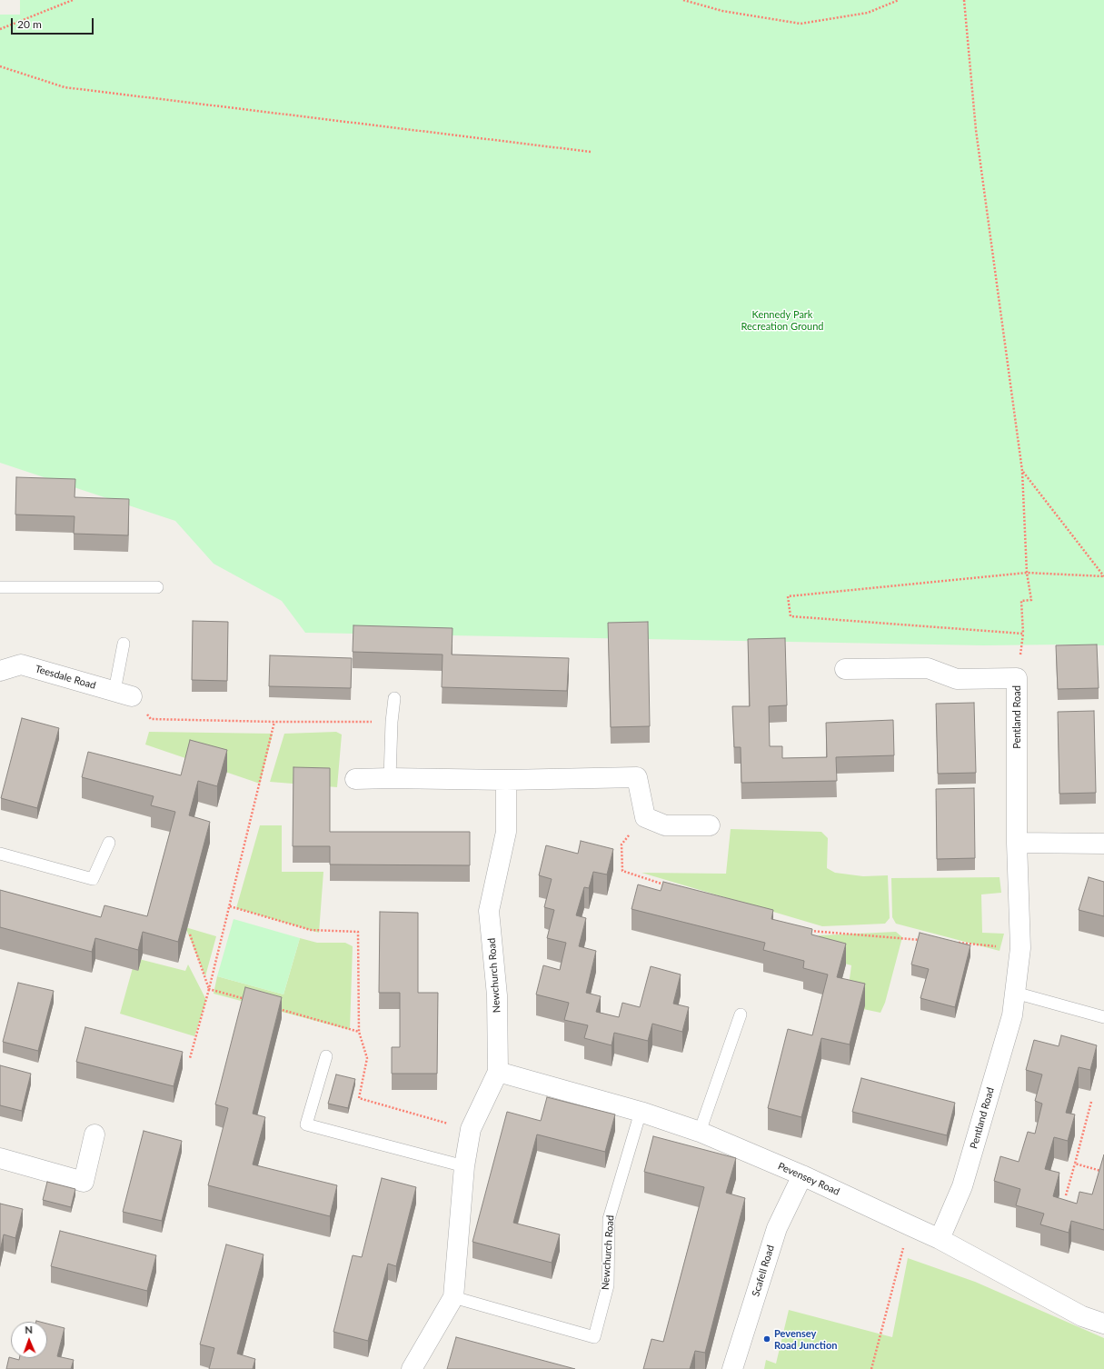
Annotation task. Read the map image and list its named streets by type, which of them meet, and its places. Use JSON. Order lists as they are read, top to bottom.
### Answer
{
  "streets": {
    "street": [
      "Teesdale Road",
      "Pentland Road",
      "Newchurch Road",
      "Pevensey Road",
      "Scafell Road"
    ]
  },
  "crossings": [
    ["Pentland Road", "Pevensey Road"],
    ["Newchurch Road", "Pevensey Road"],
    ["Pevensey Road", "Scafell Road"]
  ],
  "parks": ["Kennedy Park Recreation Ground"],
  "places": ["Pevensey Road Junction"],
  "scale_bar": "20 m",
  "north": "top"
}
